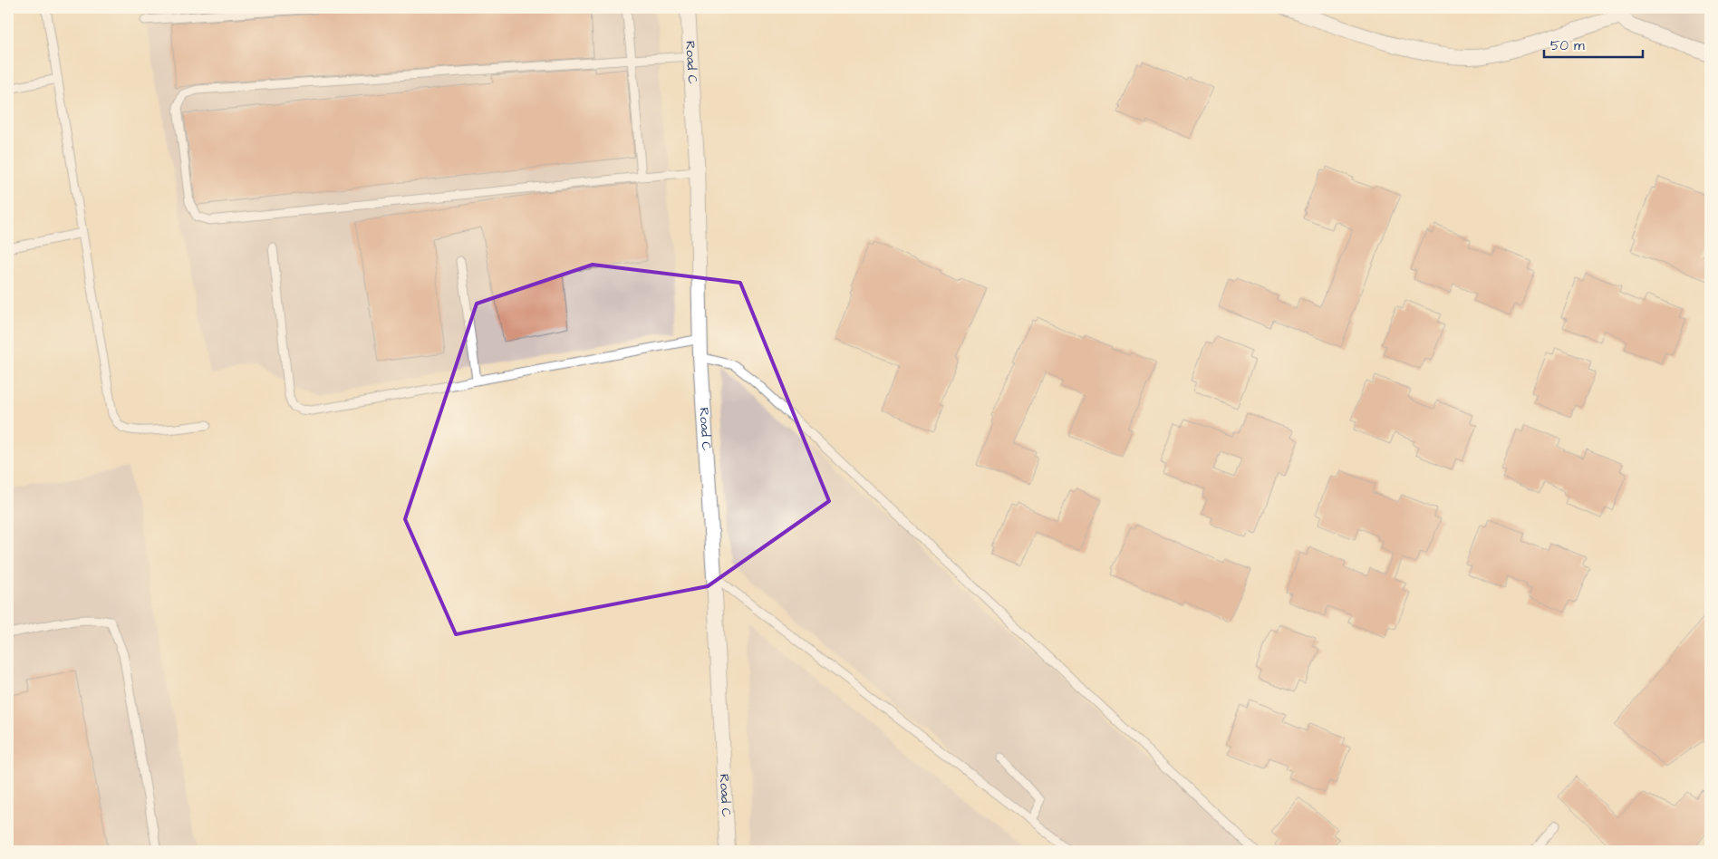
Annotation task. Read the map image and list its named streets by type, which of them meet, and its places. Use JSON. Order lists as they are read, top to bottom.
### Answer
{
  "streets": {
    "street": ["Road C"]
  },
  "scale_bar": "50 m"
}
